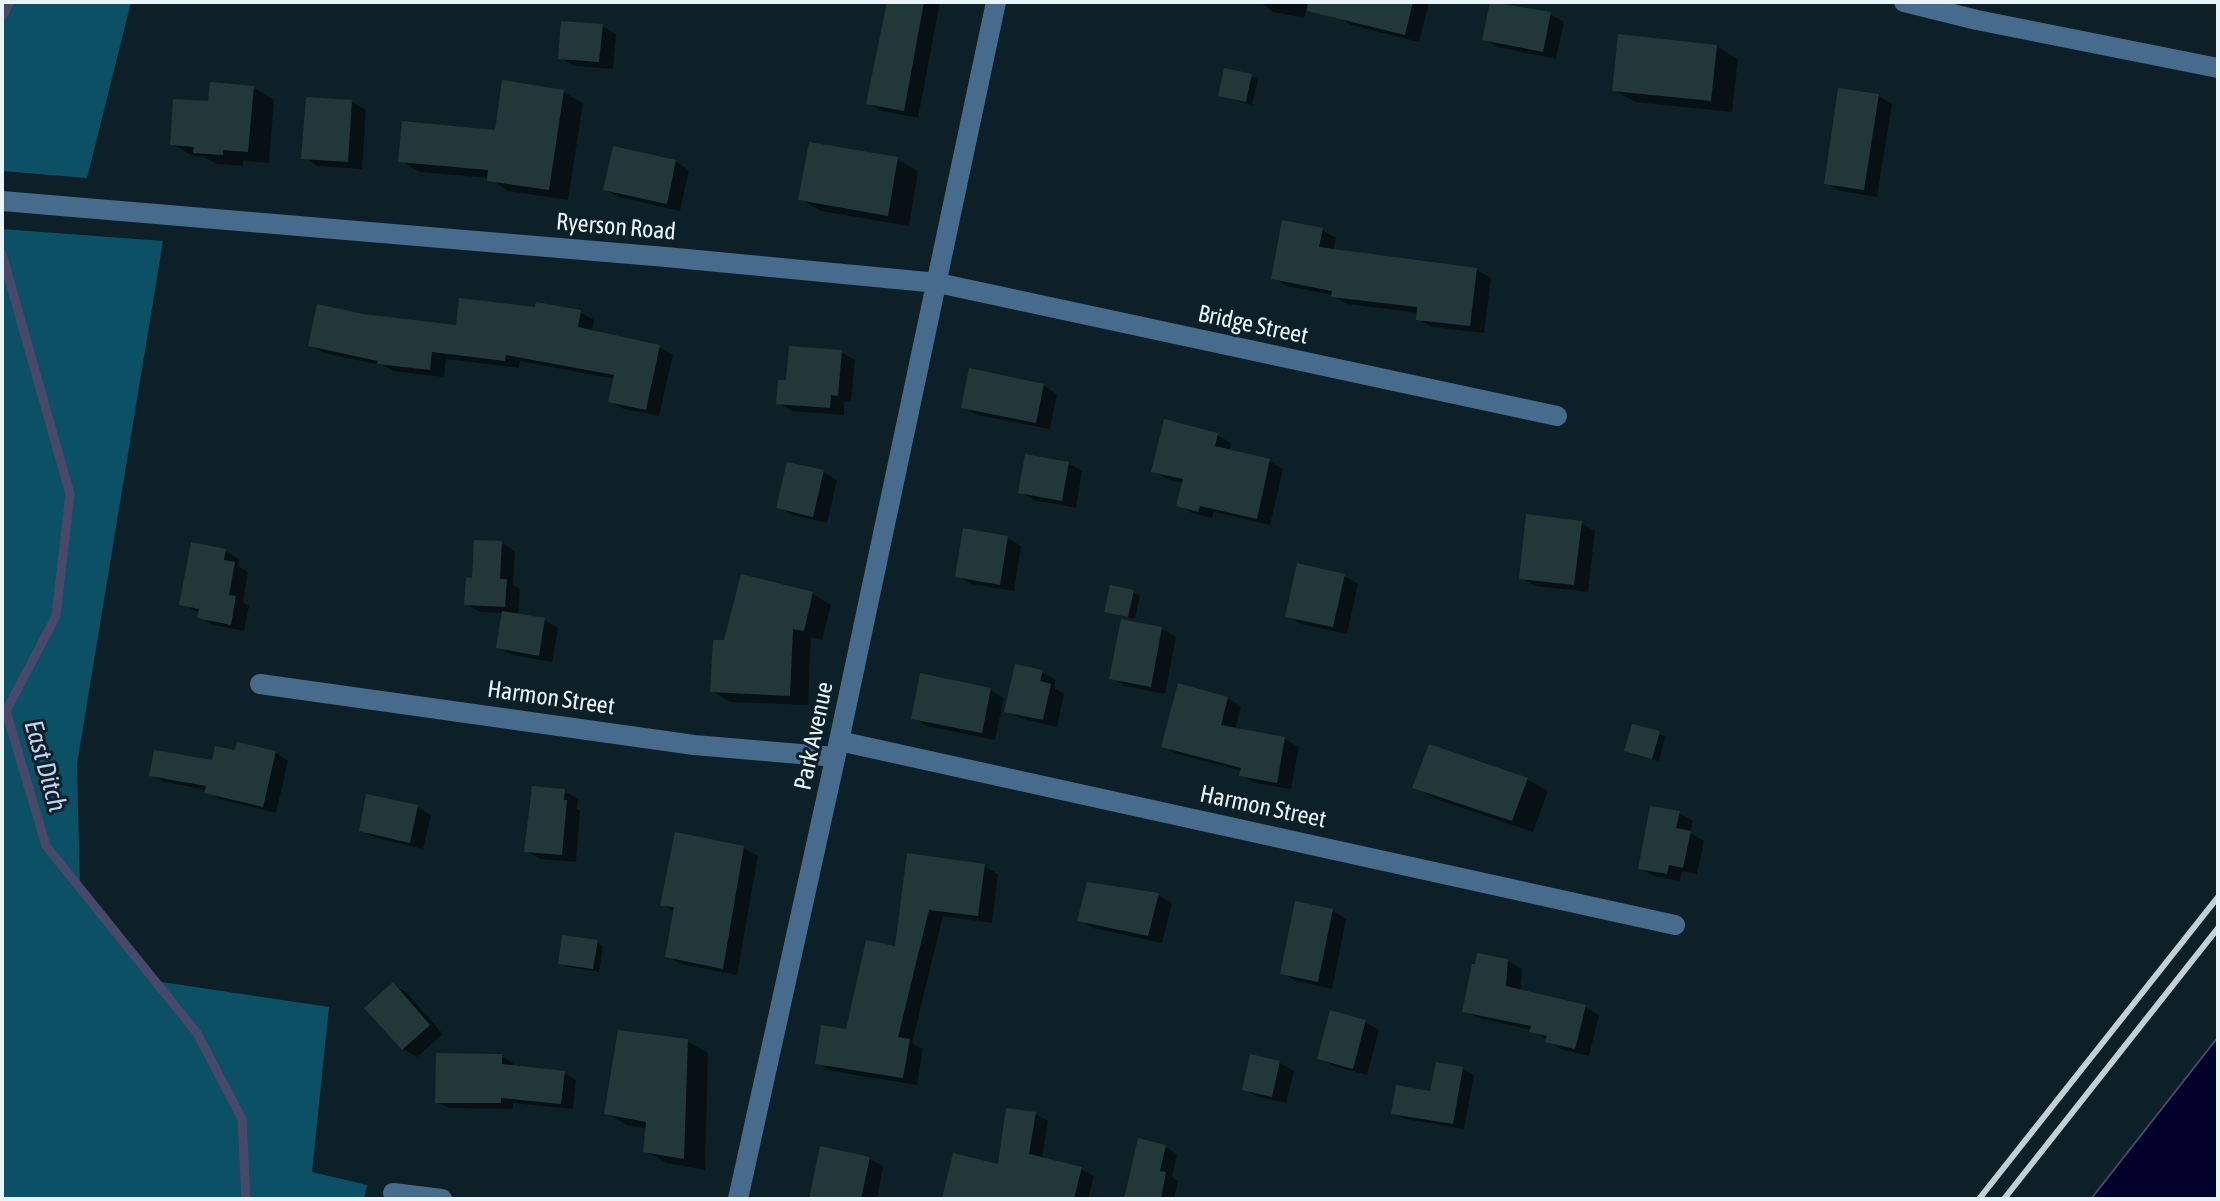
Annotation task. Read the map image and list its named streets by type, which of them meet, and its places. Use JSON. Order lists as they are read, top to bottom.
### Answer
{
  "streets": {
    "street": [
      "Ryerson Road",
      "Bridge Street",
      "Harmon Street",
      "Park Avenue"
    ]
  },
  "crossings": [
    ["Ryerson Road", "Bridge Street"],
    ["Ryerson Road", "Park Avenue"],
    ["Bridge Street", "Park Avenue"],
    ["Harmon Street", "Park Avenue"]
  ],
  "water": ["East Ditch"]
}
